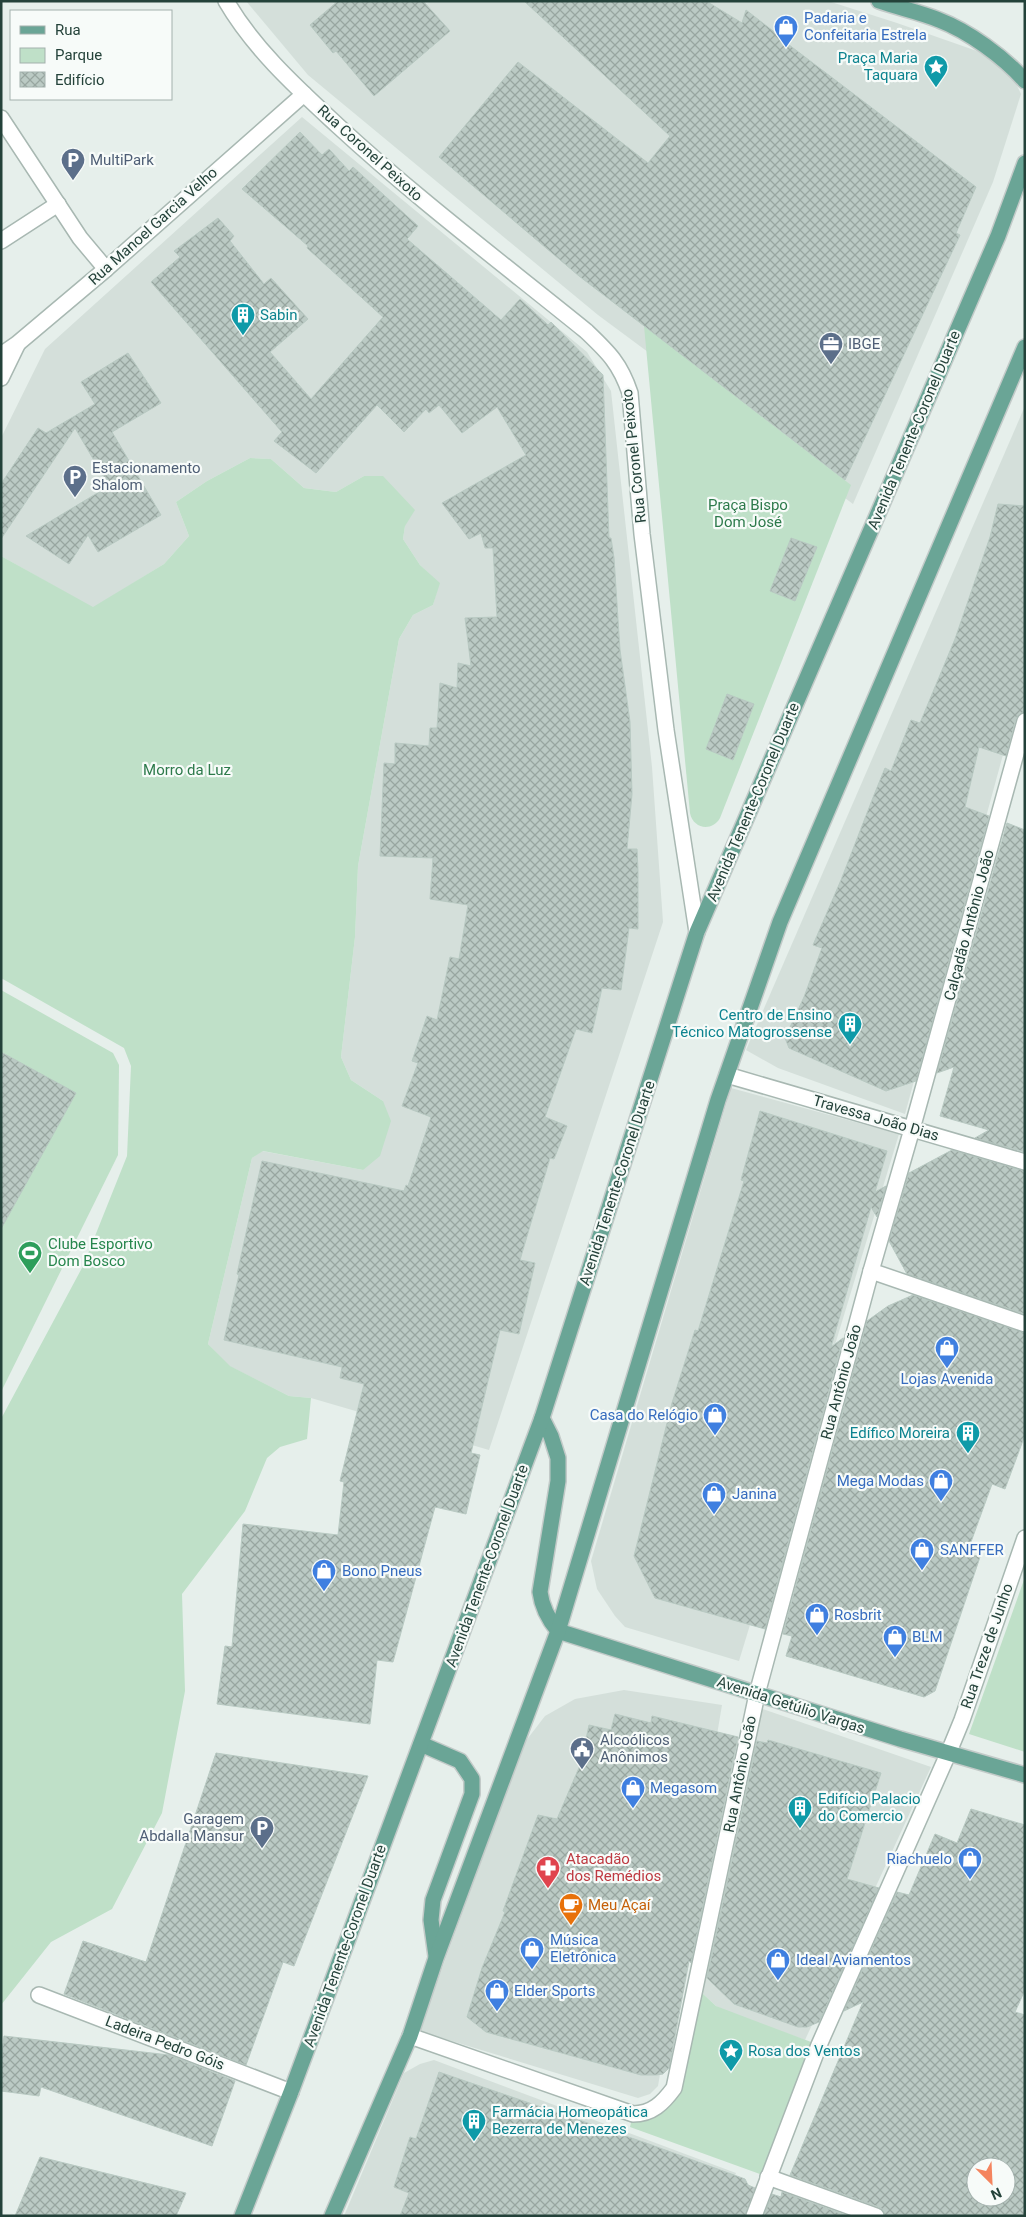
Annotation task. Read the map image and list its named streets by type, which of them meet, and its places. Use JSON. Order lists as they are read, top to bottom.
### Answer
{
  "streets": {
    "main road": ["Avenida Tenente-Coronel Duarte", "Avenida Getúlio Vargas"],
    "street": [
      "Rua Coronel Peixoto",
      "Rua Manoel Garcia Velho",
      "Calçadão Antônio João",
      "Travessa João Dias",
      "Rua Antônio João",
      "Rua Treze de Junho",
      "Ladeira Pedro Góis"
    ]
  },
  "crossings": [
    ["Rua Coronel Peixoto", "Rua Manoel Garcia Velho"],
    ["Rua Coronel Peixoto", "Avenida Tenente-Coronel Duarte"],
    ["Avenida Tenente-Coronel Duarte", "Ladeira Pedro Góis"],
    ["Calçadão Antônio João", "Travessa João Dias"],
    ["Calçadão Antônio João", "Rua Antônio João"],
    ["Travessa João Dias", "Rua Antônio João"],
    ["Rua Antônio João", "Avenida Getúlio Vargas"],
    ["Rua Treze de Junho", "Avenida Getúlio Vargas"]
  ],
  "parks": ["Praça Bispo Dom José", "Morro da Luz"],
  "places": {
    "shop": [
      "Padaria e Confeitaria Estrela",
      "Lojas Avenida",
      "Casa do Relógio",
      "Mega Modas",
      "Janina",
      "SANFFER",
      "Bono Pneus",
      "Rosbrit",
      "BLM",
      "Megasom",
      "Riachuelo",
      "Música Eletrônica",
      "Ideal Aviamentos",
      "Elder Sports"
    ],
    "place": ["Praça Maria Taquara", "Rosa dos Ventos"],
    "parking": ["MultiPark", "Estacionamento Shalom", "Garagem Abdalla Mansur"],
    "building": [
      "Sabin",
      "Centro de Ensino Técnico Matogrossense",
      "Edífico Moreira",
      "Edifício Palacio do Comercio",
      "Farmácia Homeopática Bezerra de Menezes"
    ],
    "office": ["IBGE"],
    "sports": ["Clube Esportivo Dom Bosco"],
    "public building": ["Alcoólicos Anônimos"],
    "pharmacy": ["Atacadão dos Remédios"],
    "cafe": ["Meu Açaí"]
  },
  "legend": ["Rua", "Parque", "Edifício"],
  "north": "bottom right"
}
